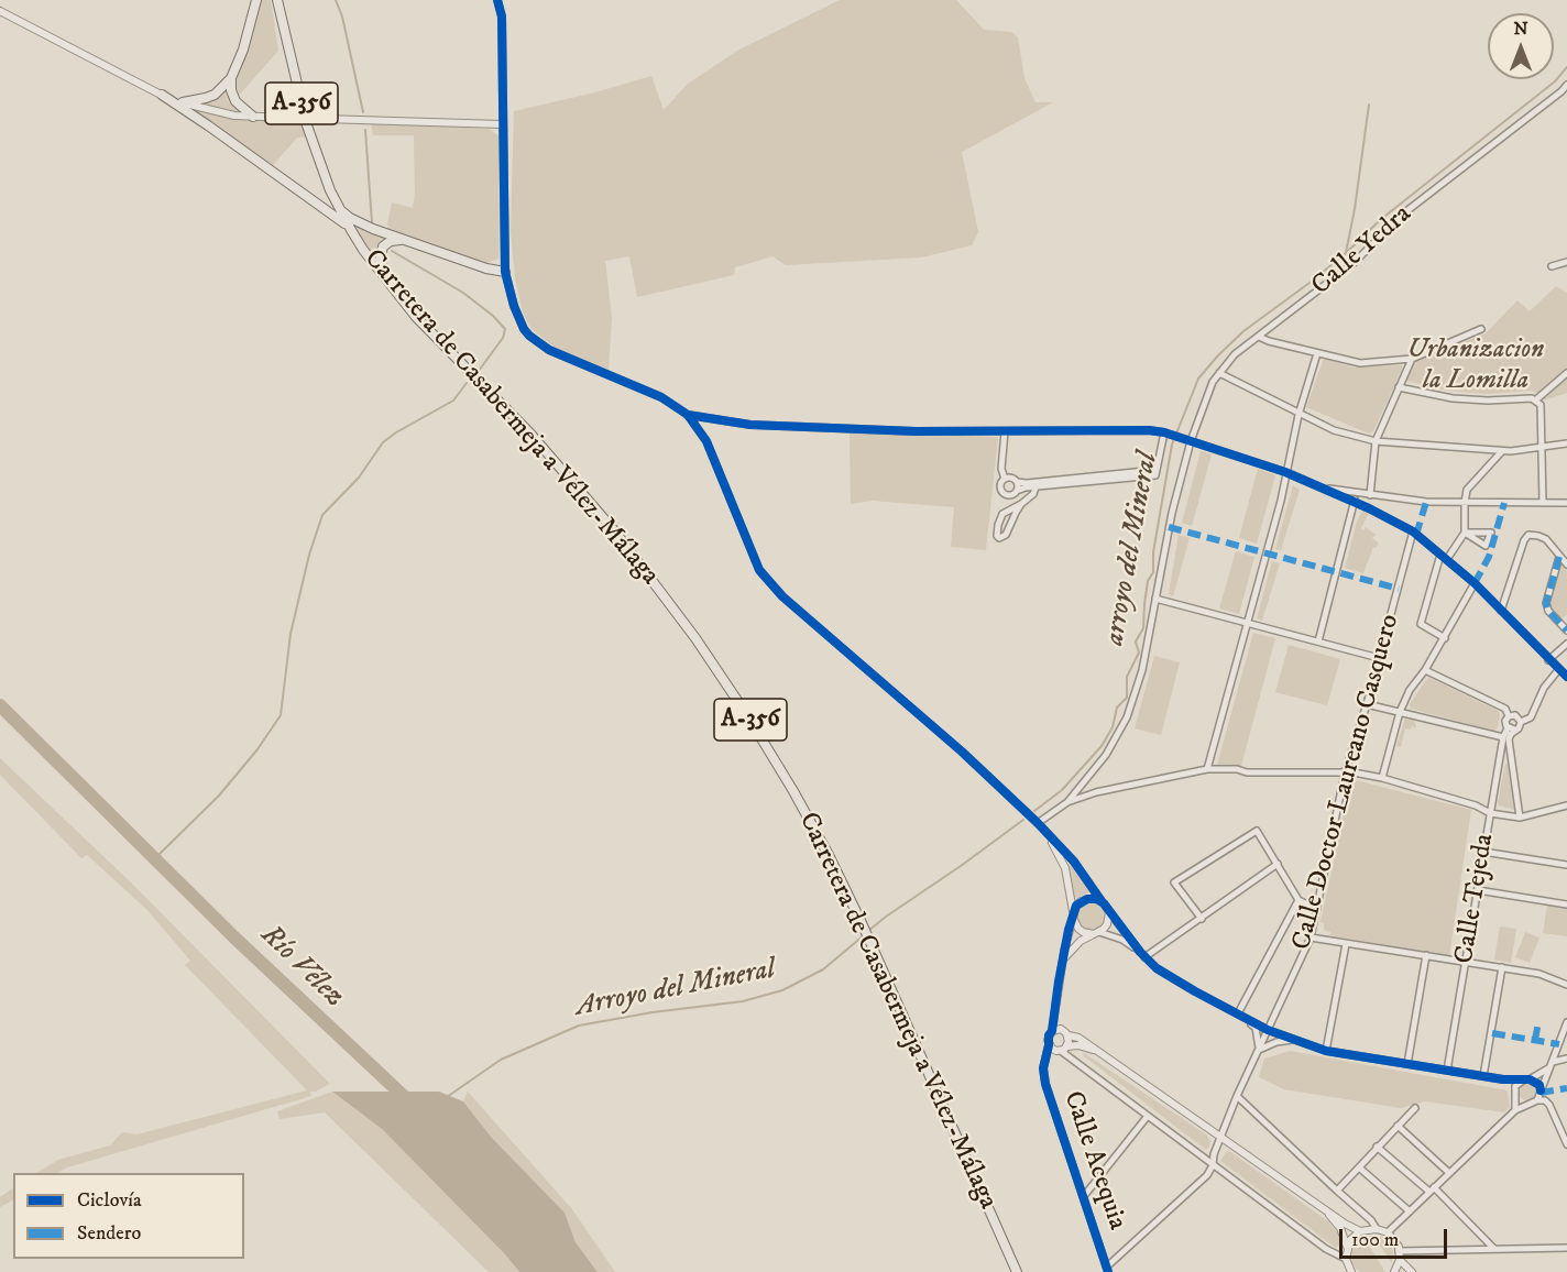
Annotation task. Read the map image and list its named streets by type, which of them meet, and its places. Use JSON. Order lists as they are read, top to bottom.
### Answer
{
  "streets": {
    "main road": ["A-356", "Carretera de Casabermeja a Vélez-Málaga"],
    "street": [
      "Calle Yedra",
      "Calle Doctor Laureano Casquero",
      "Calle Tejeda",
      "Calle Acequia"
    ]
  },
  "water": ["arroyo del Mineral", "Río Vélez", "Arroyo del Mineral"],
  "parks": ["Urbanizacion la Lomilla"],
  "legend": ["Ciclovía", "Sendero"],
  "scale_bar": "100 m",
  "north": "top"
}
